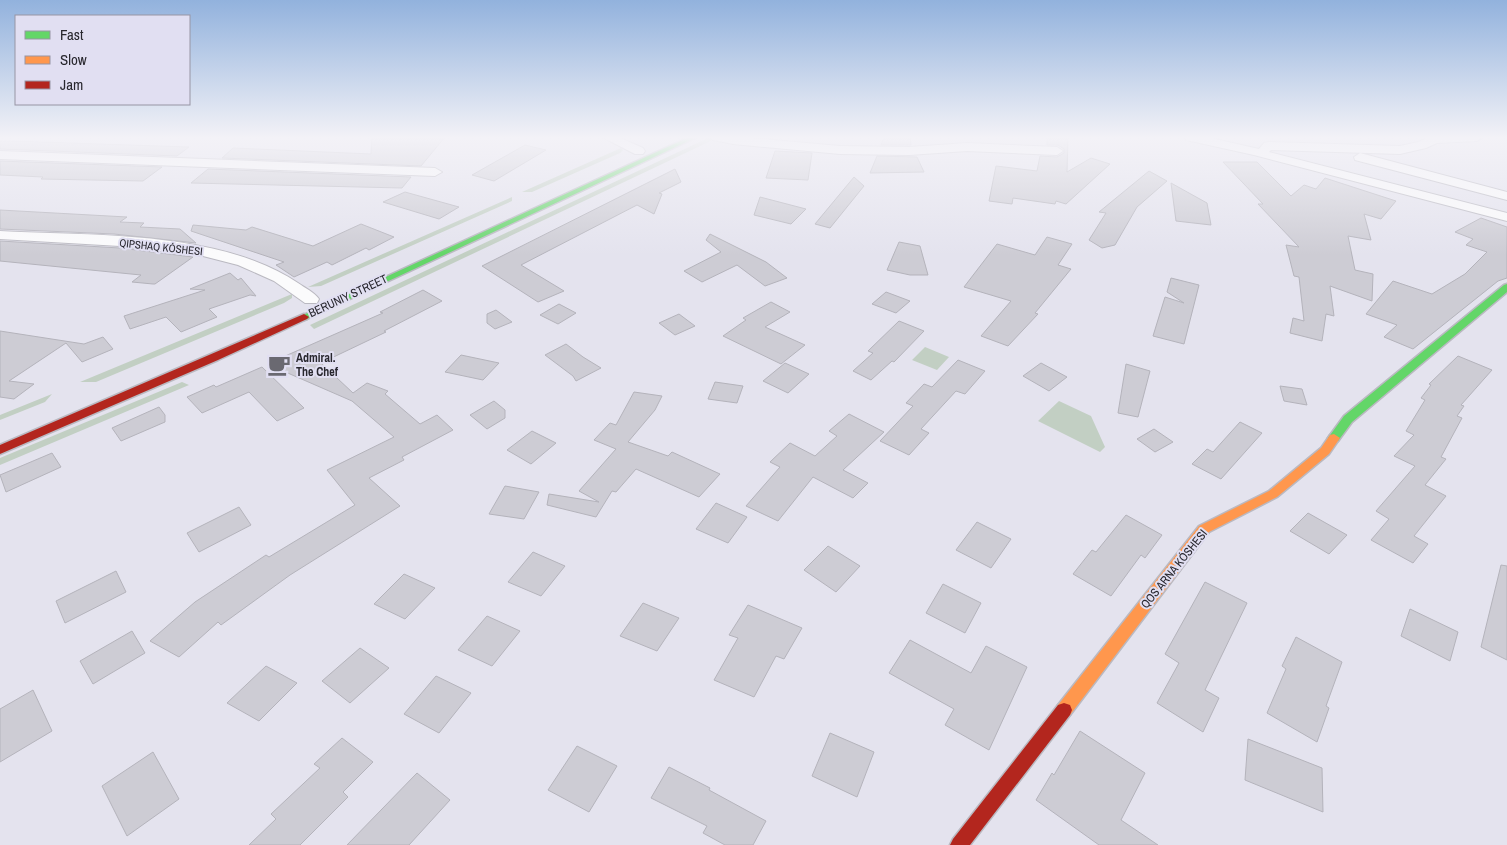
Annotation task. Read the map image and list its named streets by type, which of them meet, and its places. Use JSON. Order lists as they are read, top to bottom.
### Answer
{
  "streets": {
    "street": ["BERUNIY STREET", "QOS ARNA KÓSHESI"]
  },
  "places": {
    "cafe": ["Admiral. The Chef"]
  },
  "legend": ["Fast", "Slow", "Jam"]
}
